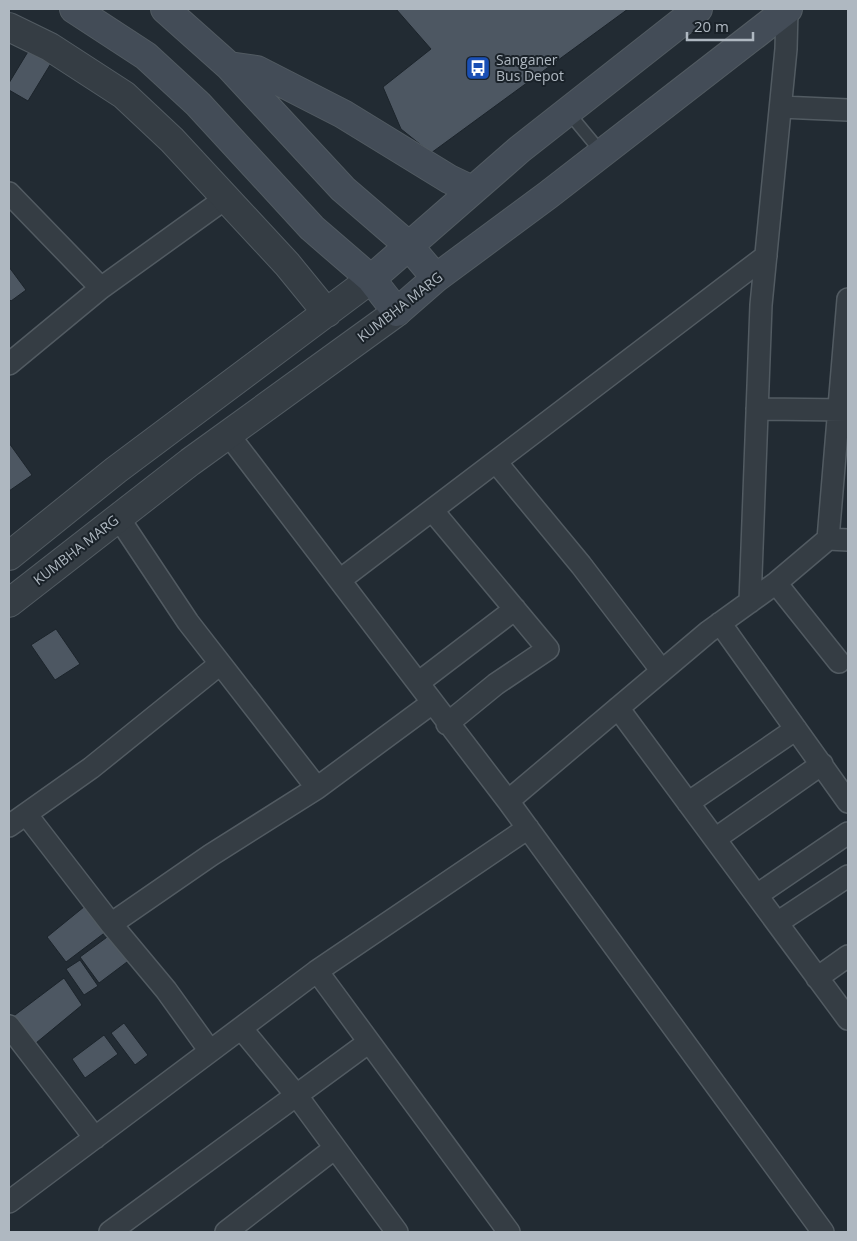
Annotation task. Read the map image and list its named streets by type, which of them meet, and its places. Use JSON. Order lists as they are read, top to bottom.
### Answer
{
  "streets": {
    "main road": ["KUMBHA MARG"]
  },
  "places": {
    "bus stop": ["Sanganer Bus Depot"]
  },
  "scale_bar": "20 m"
}
